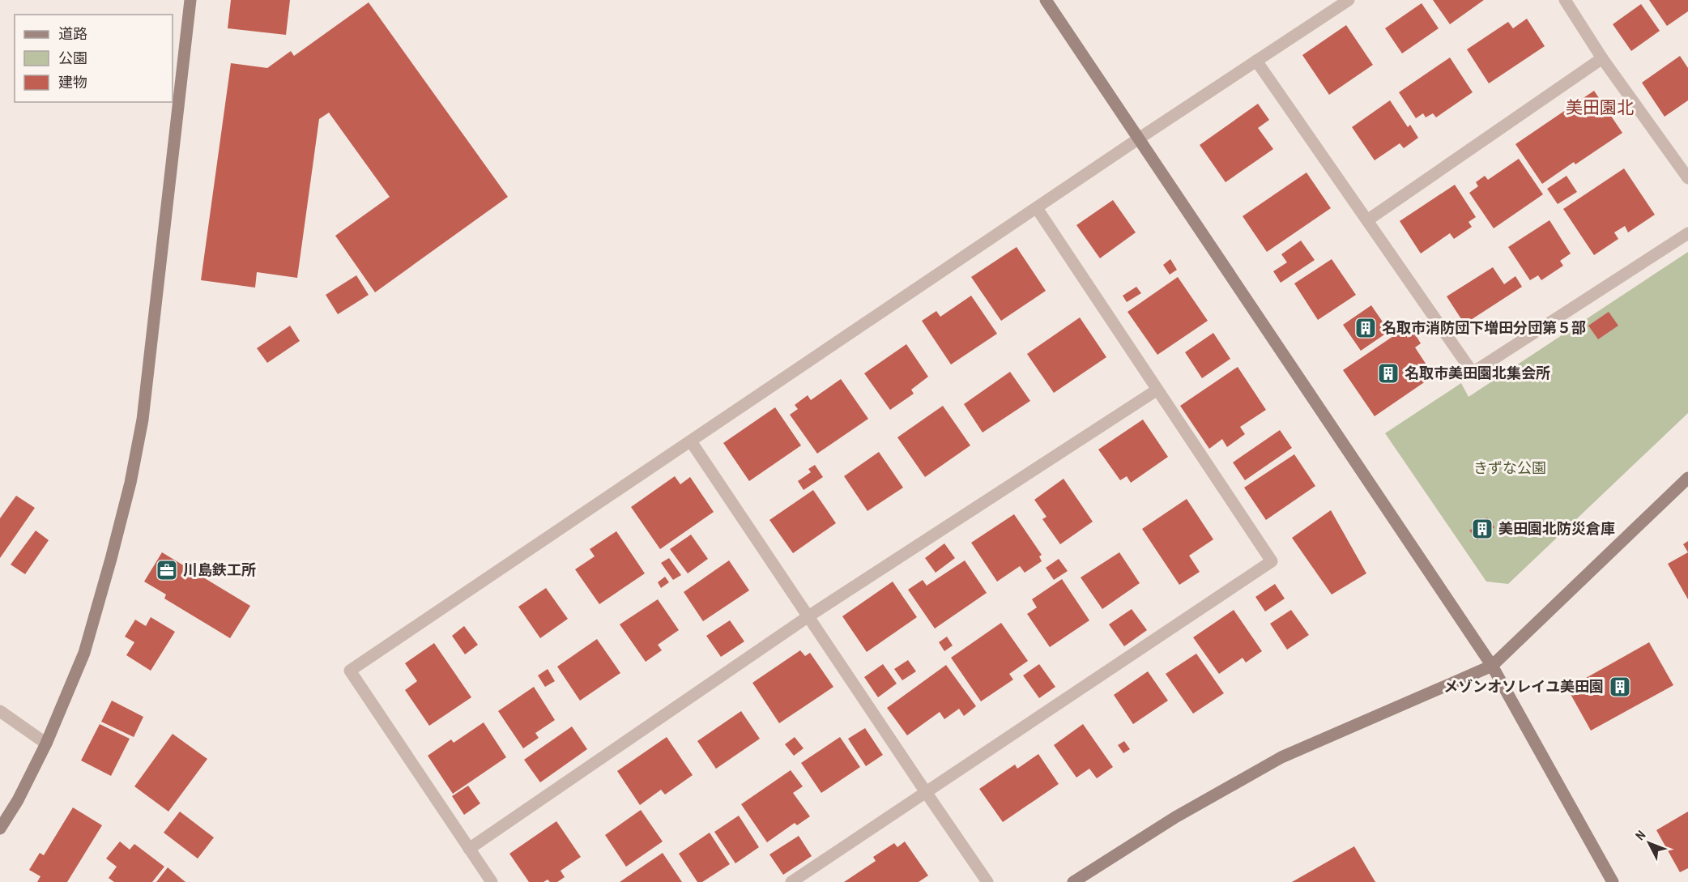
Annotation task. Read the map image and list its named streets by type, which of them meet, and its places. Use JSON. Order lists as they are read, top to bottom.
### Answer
{
  "districts": ["美田園北"],
  "parks": ["きずな公園"],
  "places": {
    "building": [
      "名取市消防団下増田分団第５部",
      "名取市美田園北集会所",
      "美田園北防災倉庫",
      "メゾンオソレイユ美田園"
    ],
    "office": ["川島鉄工所"]
  },
  "legend": ["道路", "公園", "建物"],
  "north": "top left"
}
